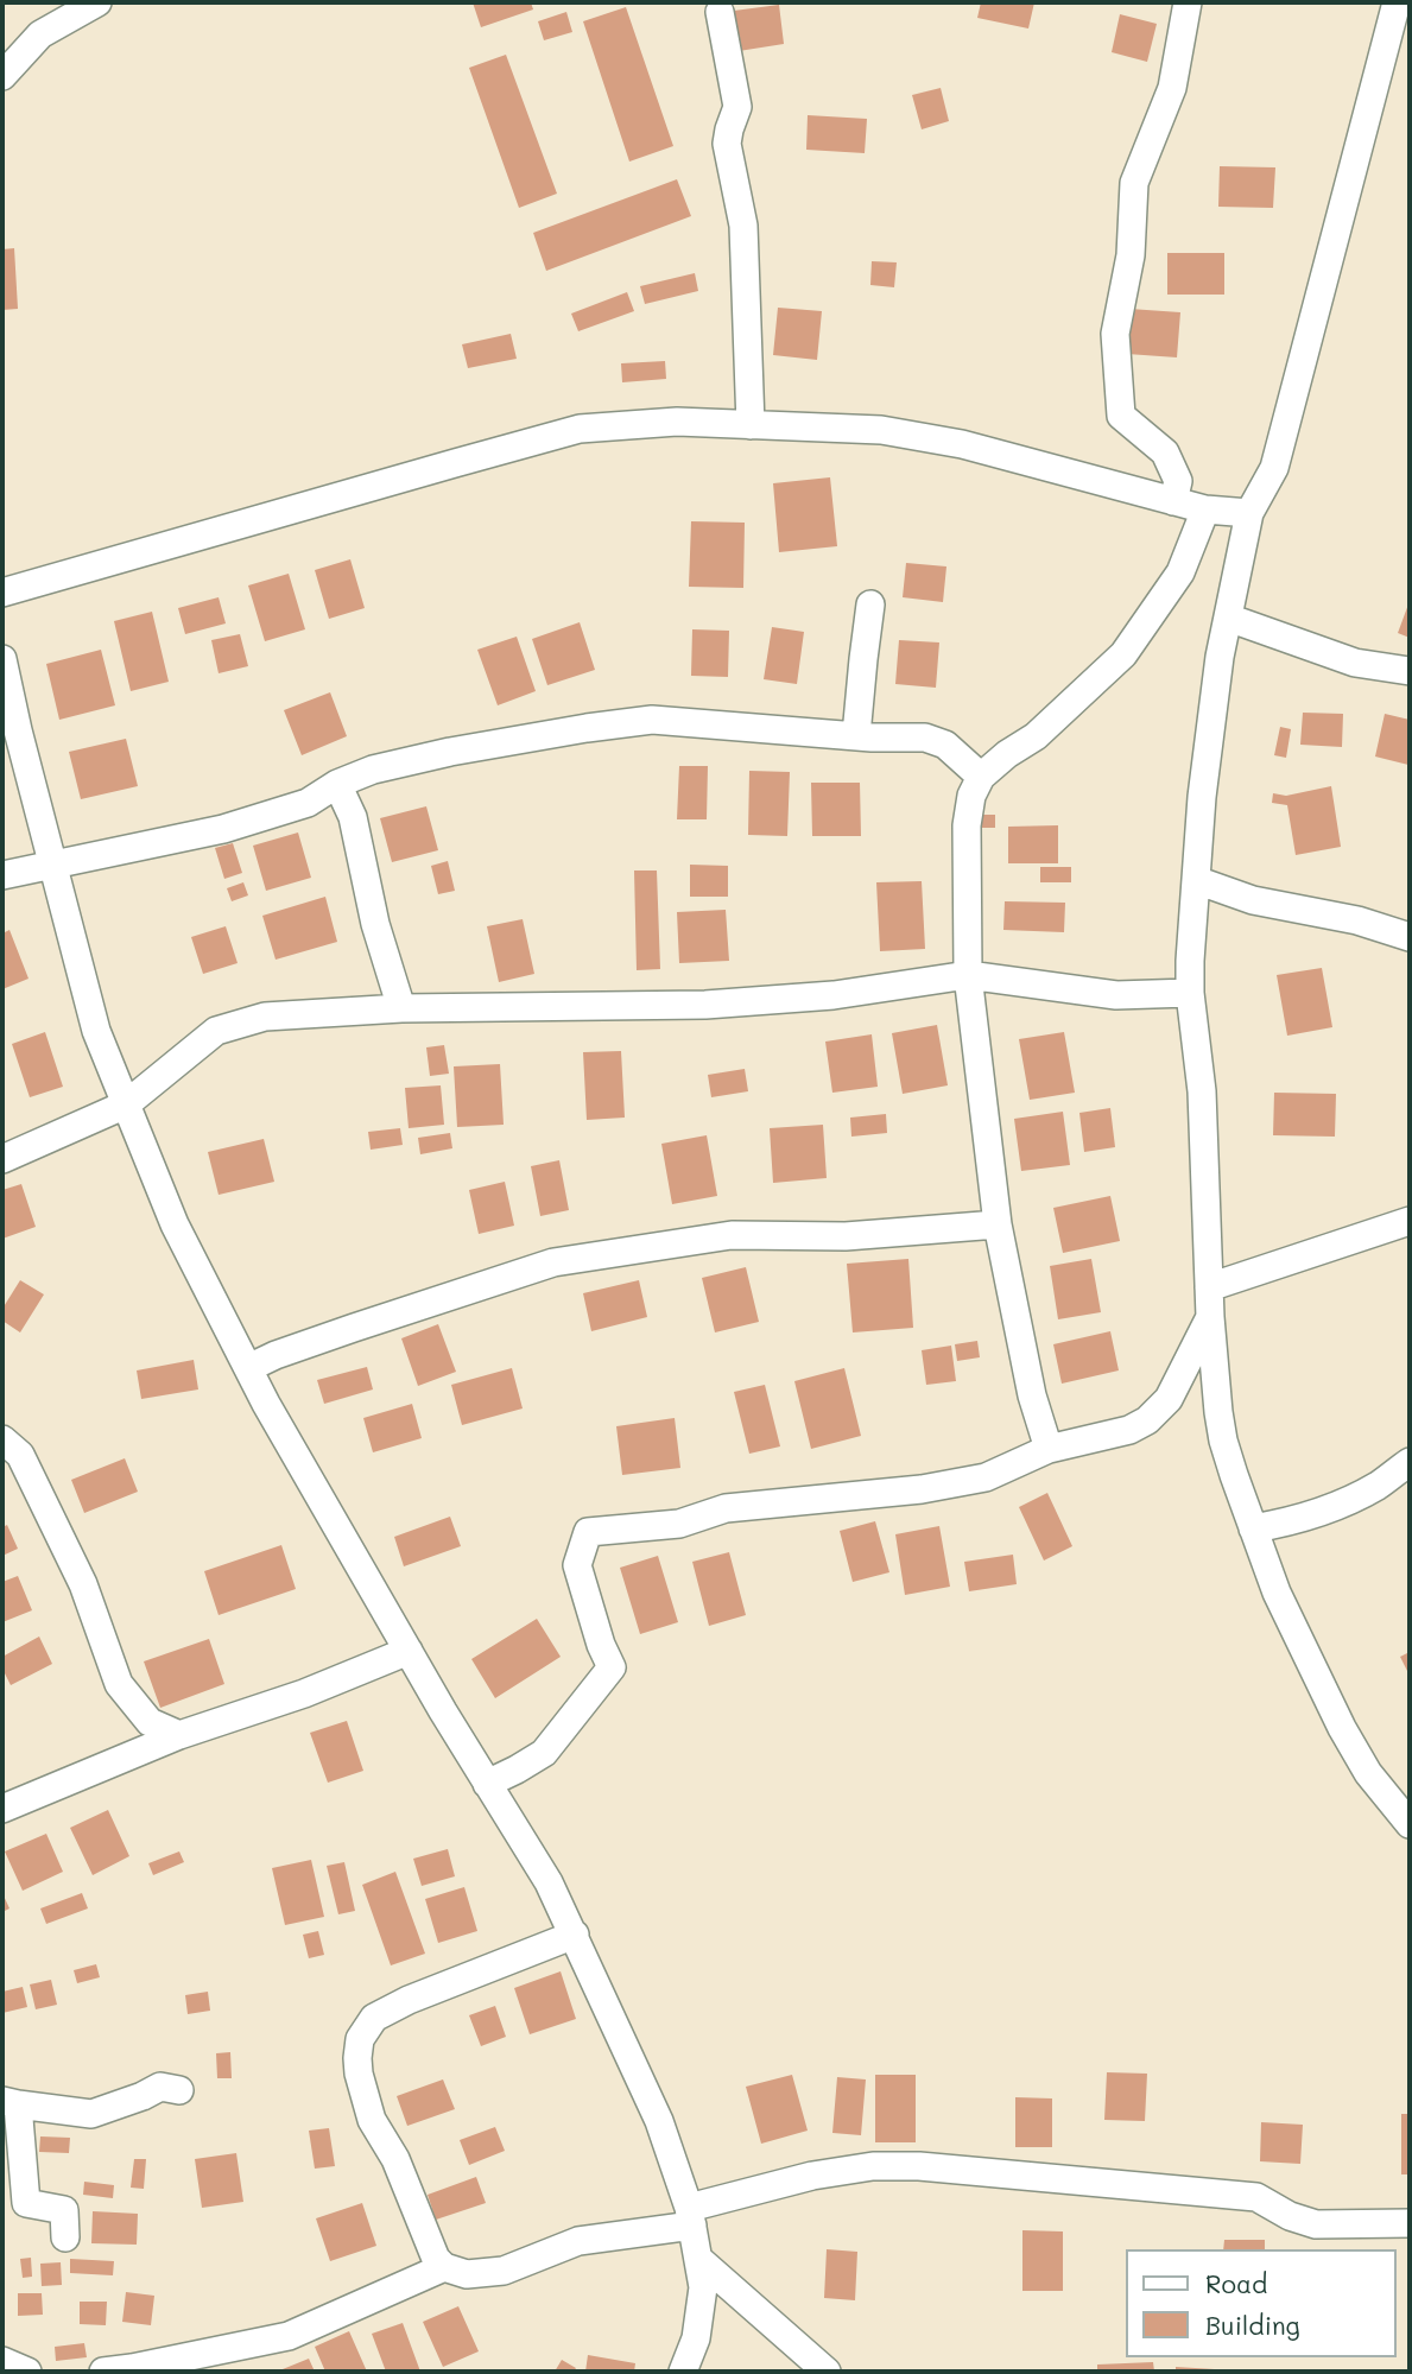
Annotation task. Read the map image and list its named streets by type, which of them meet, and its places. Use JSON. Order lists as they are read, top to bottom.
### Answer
{
  "legend": ["Road", "Building"]
}
